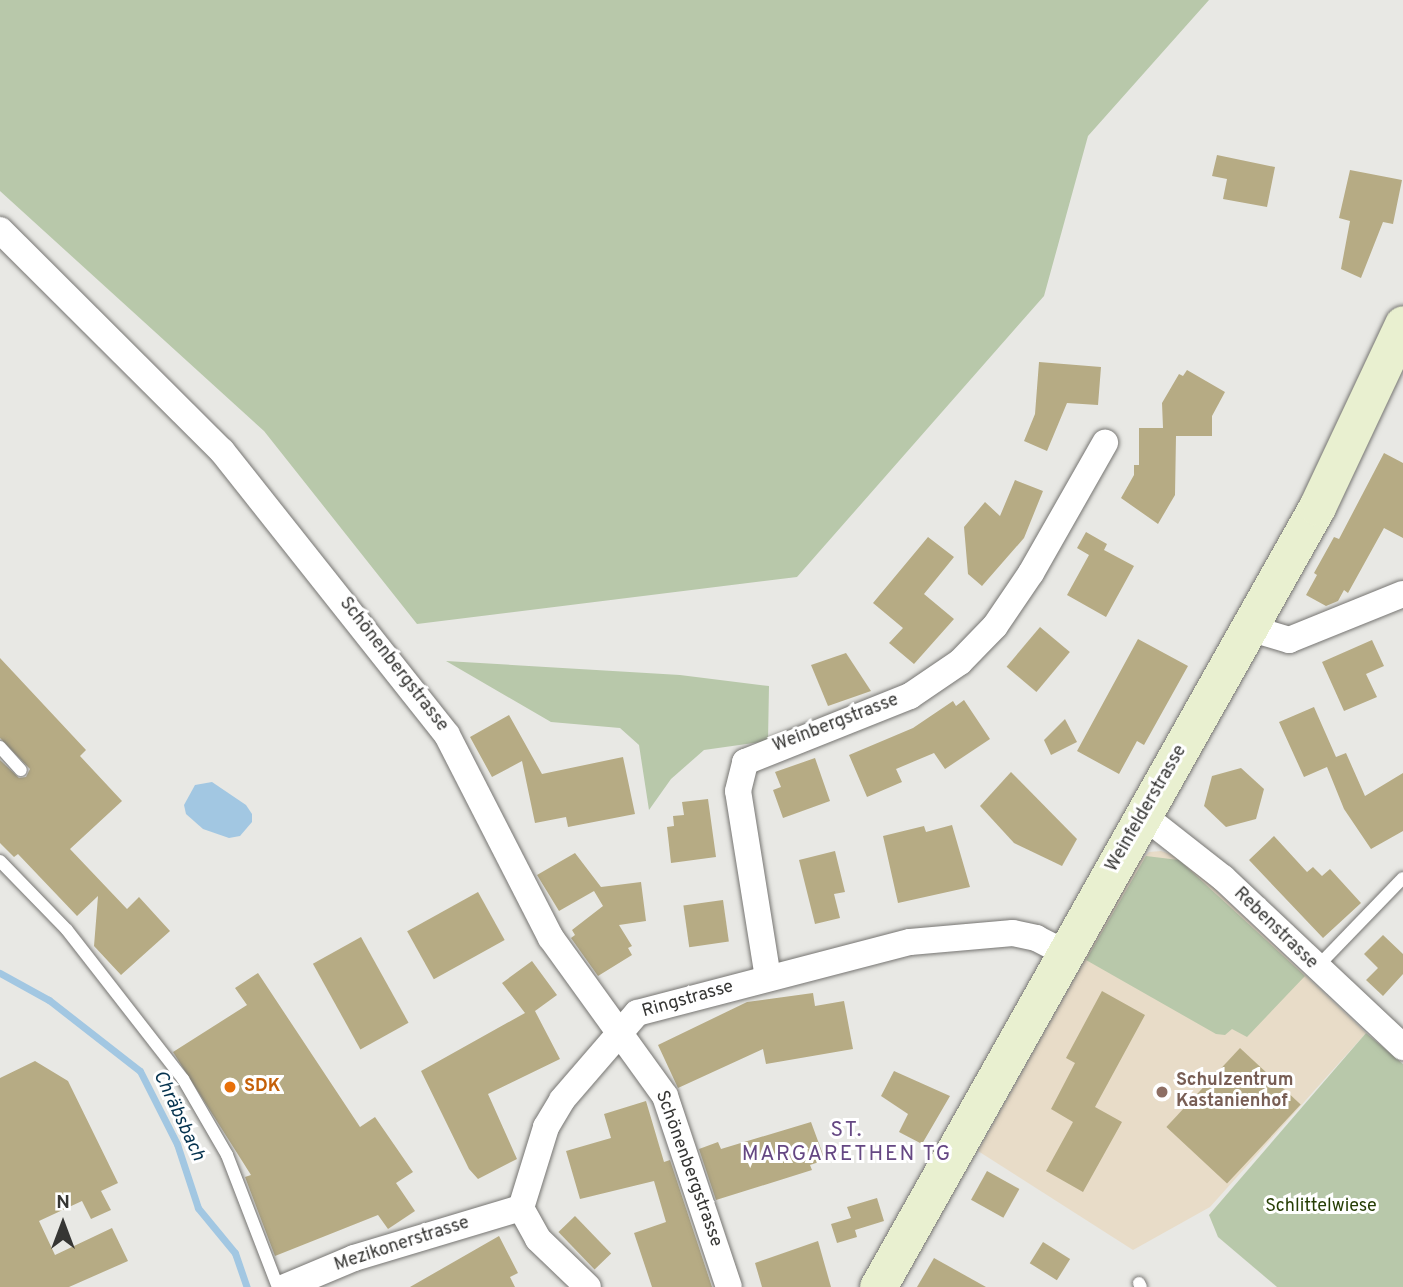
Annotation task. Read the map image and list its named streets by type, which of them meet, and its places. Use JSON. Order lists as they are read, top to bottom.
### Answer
{
  "streets": {
    "main road": ["Weinfelderstrasse"],
    "street": [
      "Schönenbergstrasse",
      "Weinbergstrasse",
      "Rebenstrasse",
      "Ringstrasse",
      "Mezikonerstrasse"
    ]
  },
  "crossings": [
    ["Schönenbergstrasse", "Ringstrasse"],
    ["Weinbergstrasse", "Ringstrasse"],
    ["Weinfelderstrasse", "Rebenstrasse"],
    ["Weinfelderstrasse", "Ringstrasse"],
    ["Ringstrasse", "Mezikonerstrasse"]
  ],
  "districts": ["ST. MARGARETHEN TG"],
  "water": ["Chräbsbach"],
  "parks": ["Schlittelwiese"],
  "places": ["SDK", "Schulzentrum Kastanienhof"],
  "north": "top"
}
